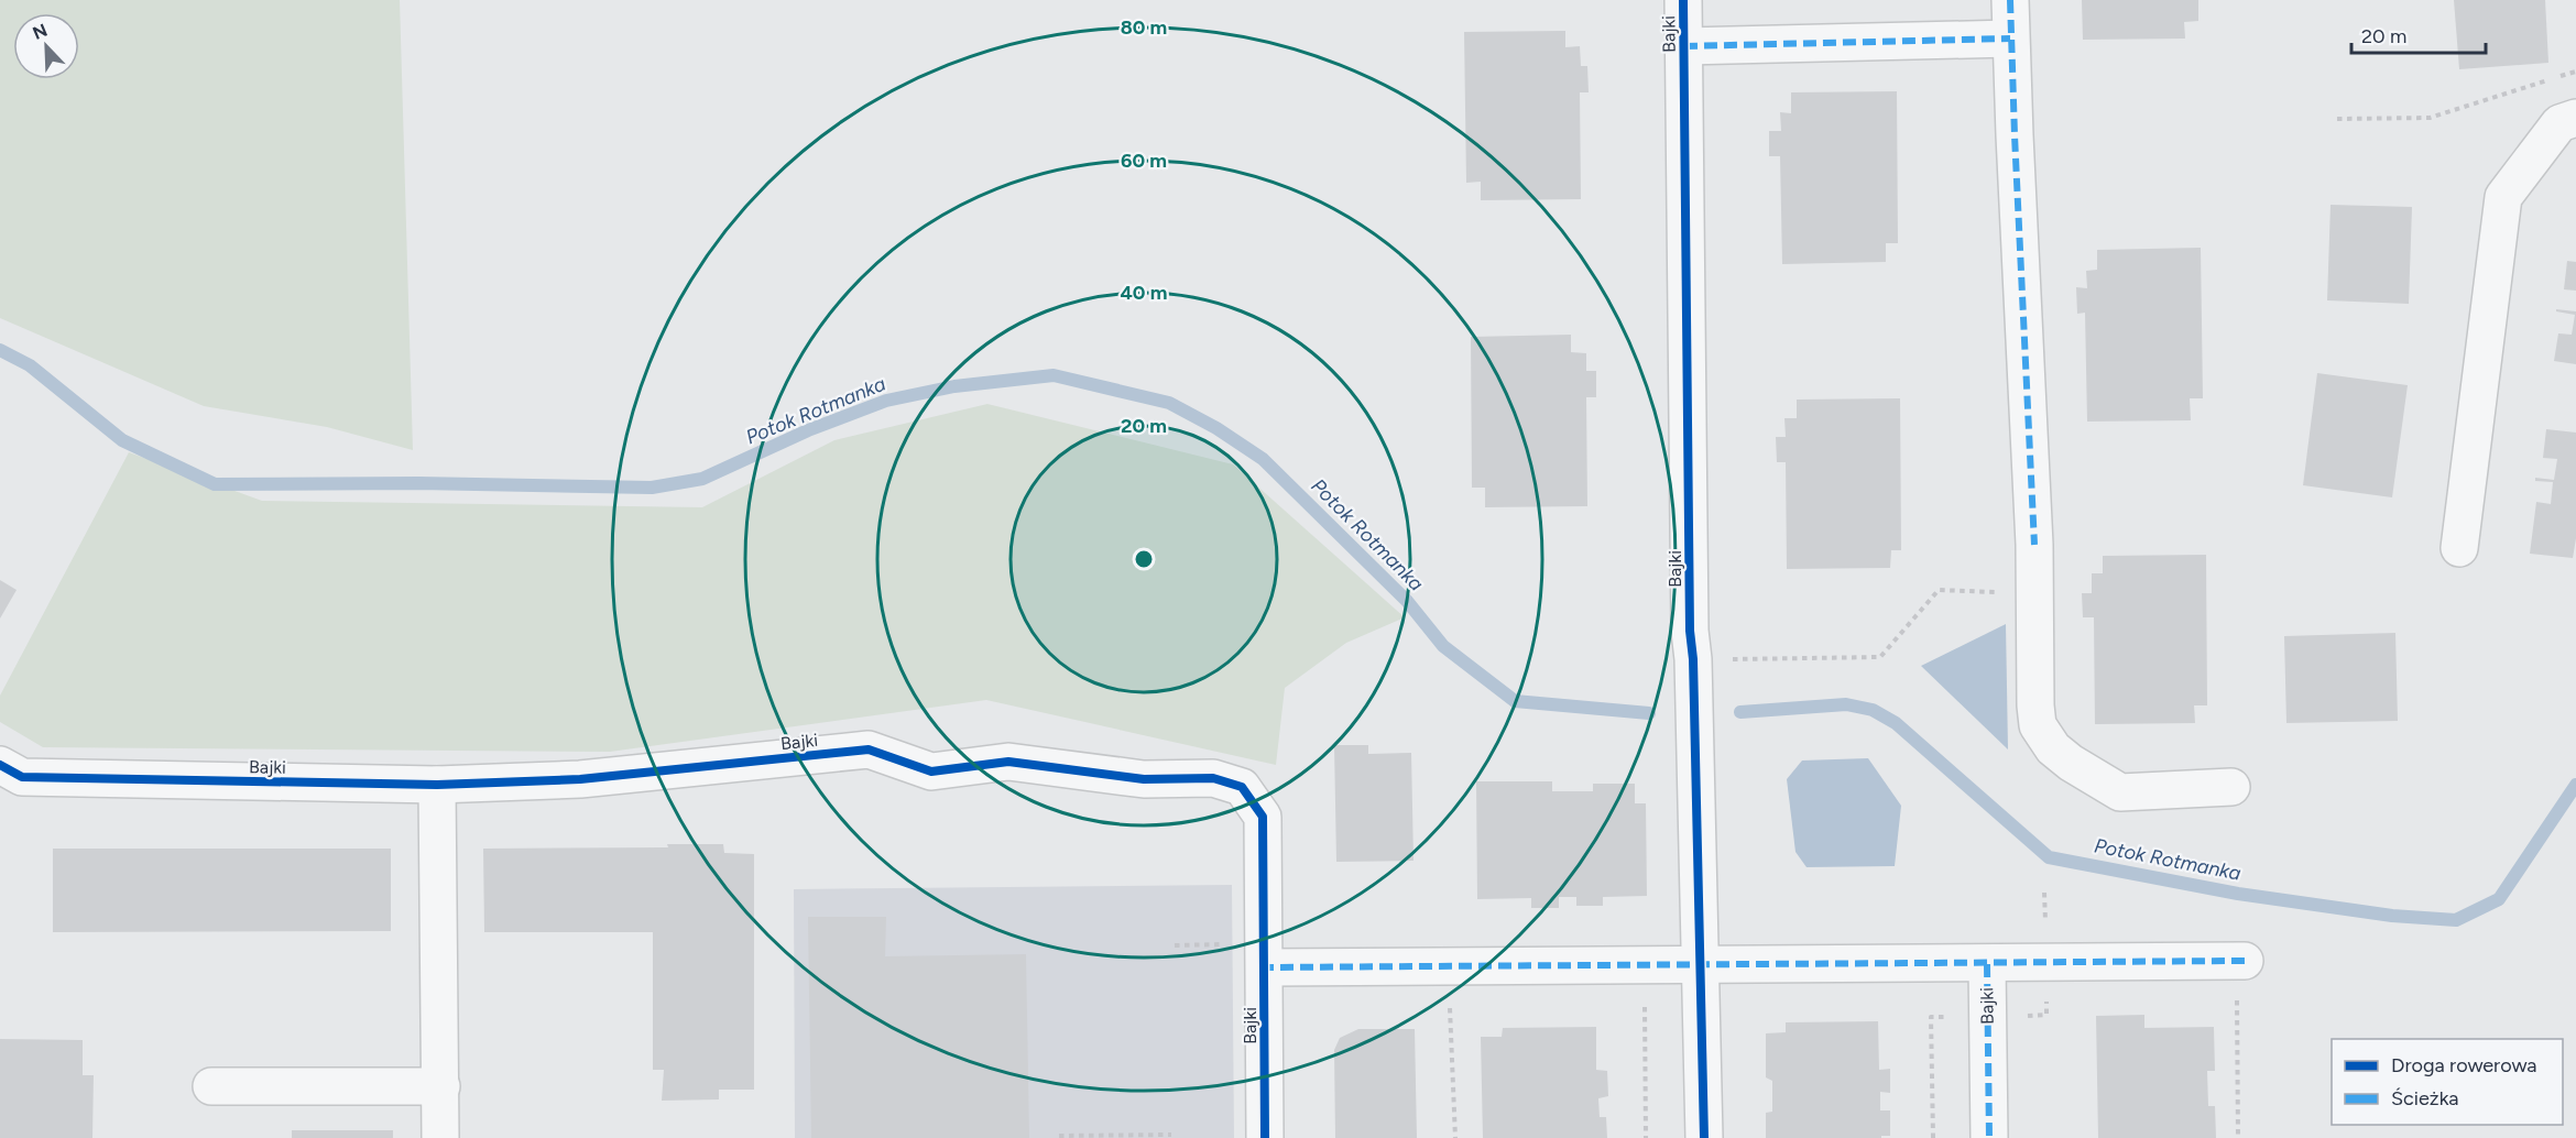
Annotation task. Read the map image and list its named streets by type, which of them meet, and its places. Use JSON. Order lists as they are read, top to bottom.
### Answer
{
  "streets": {
    "street": ["Bajki"]
  },
  "water": ["Potok Rotmanka"],
  "legend": ["Droga rowerowa", "Ścieżka"],
  "scale_bar": "20 m",
  "north": "top left",
  "rings": [
    "80 m",
    "60 m",
    "40 m",
    "20 m"
  ]
}
